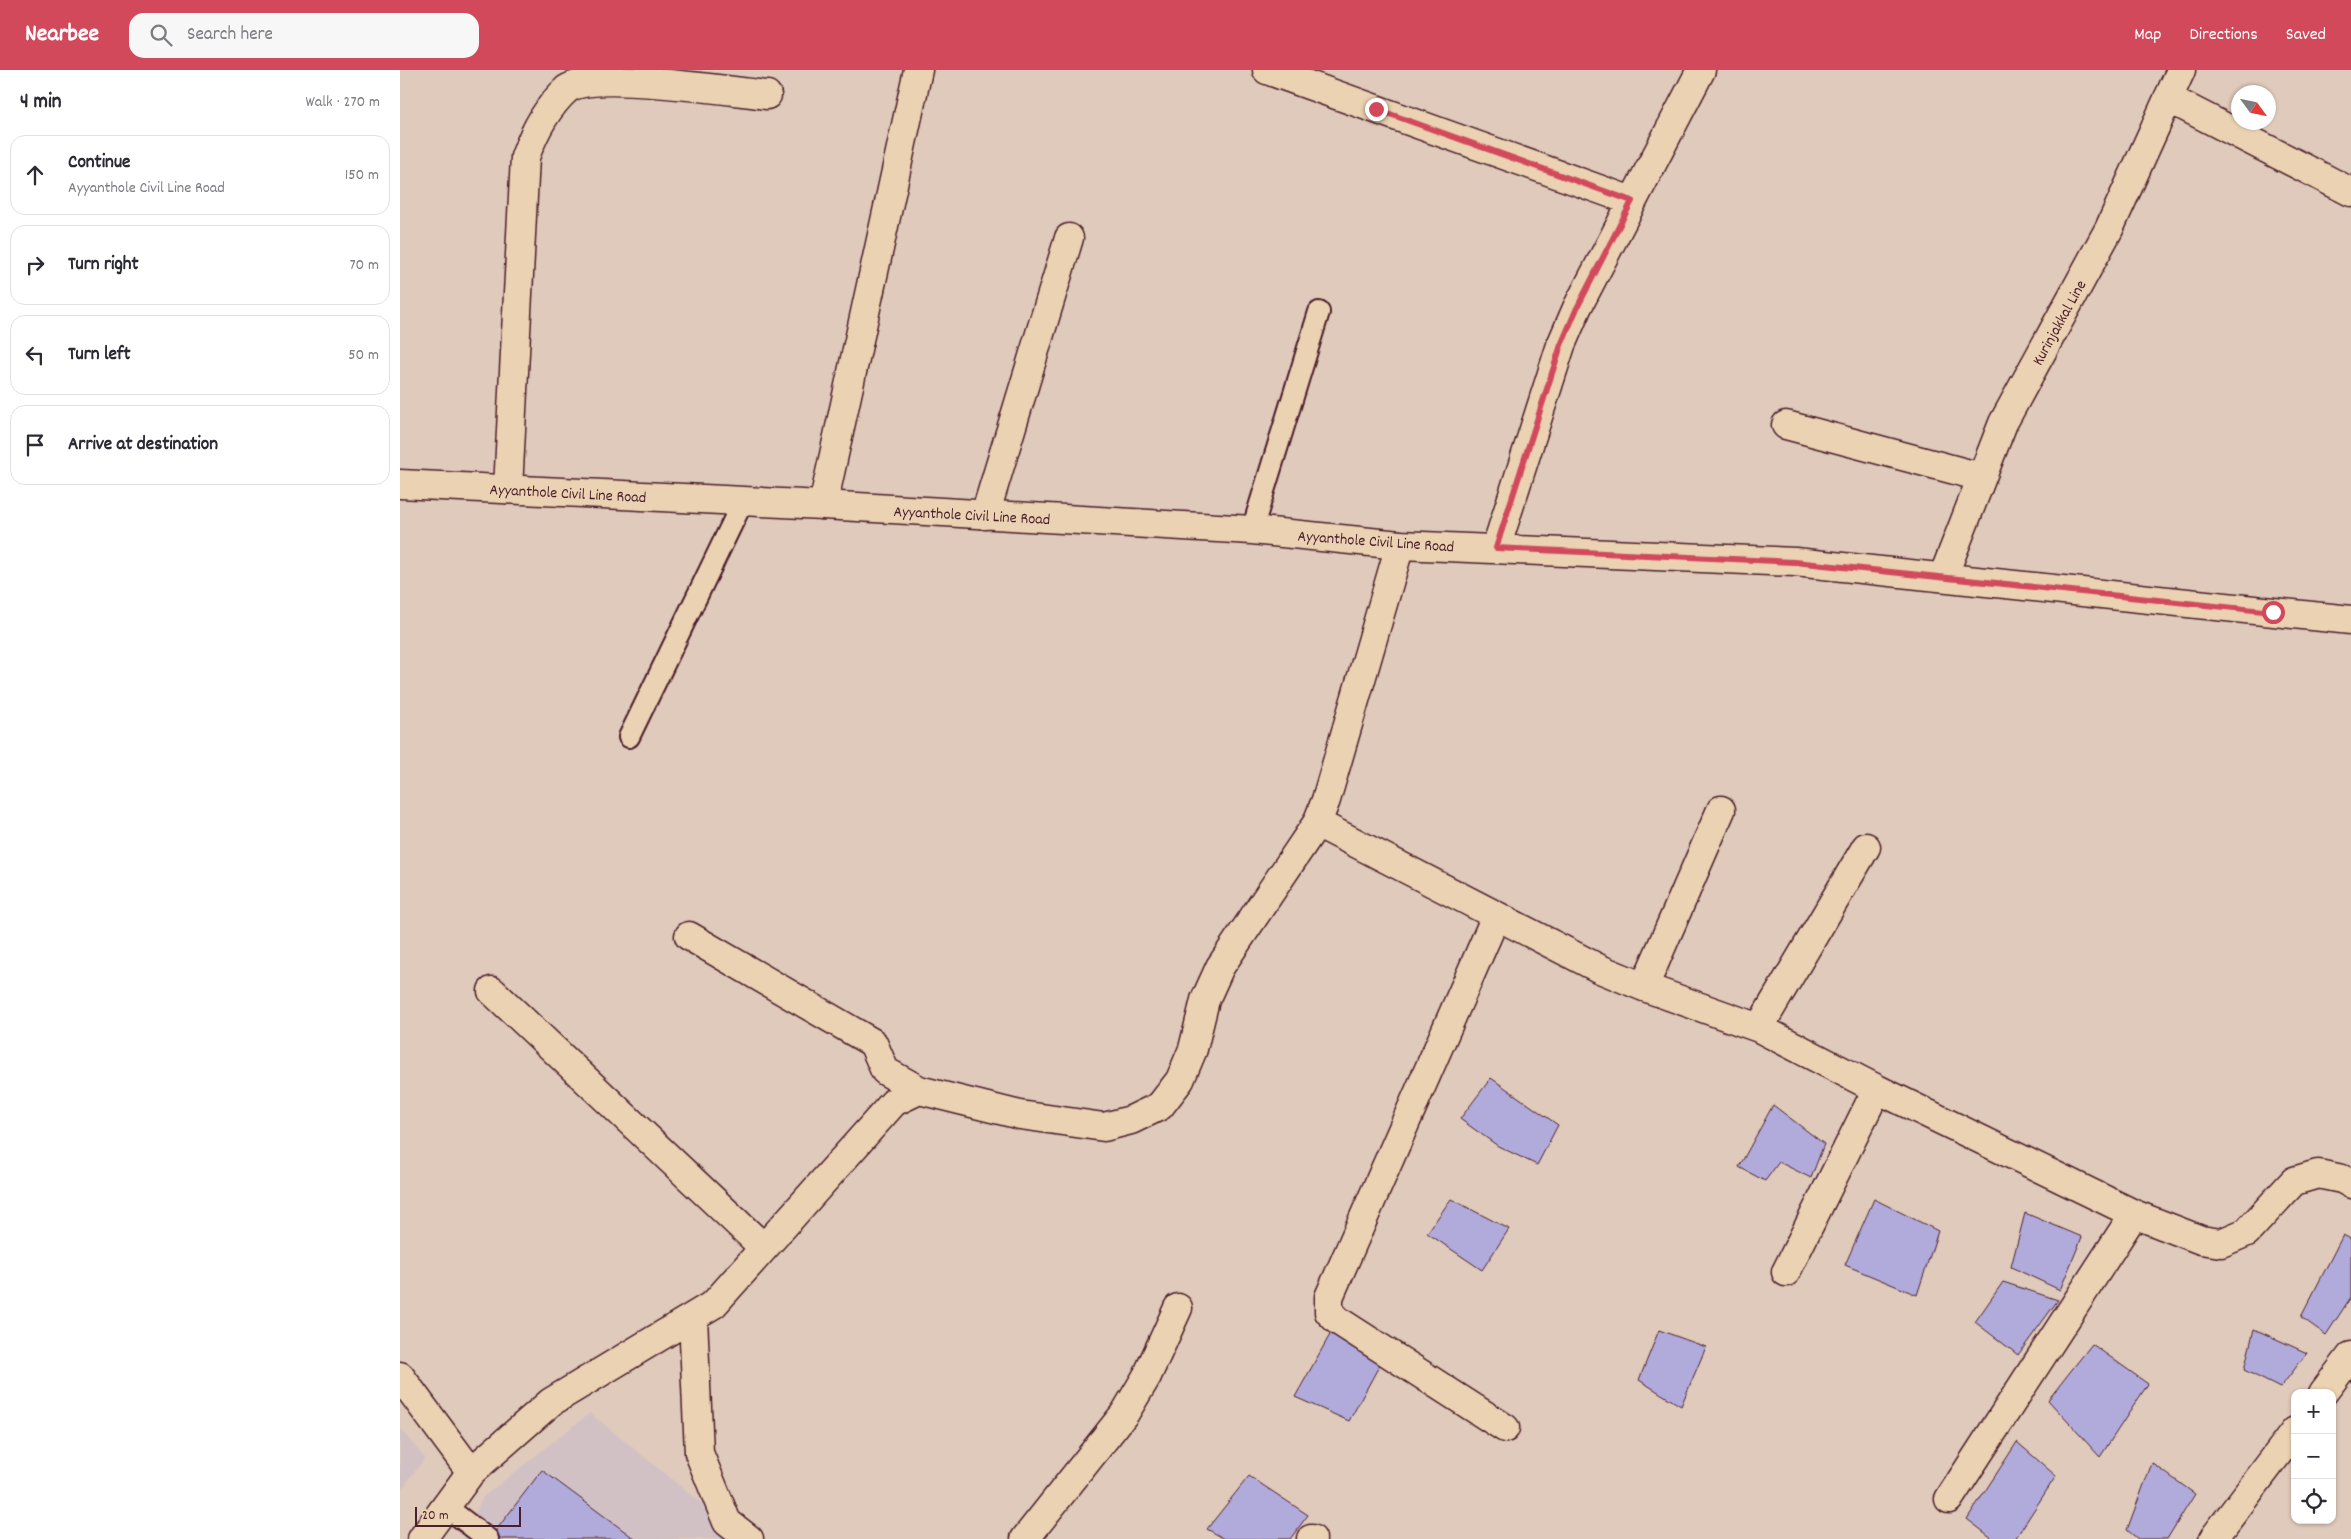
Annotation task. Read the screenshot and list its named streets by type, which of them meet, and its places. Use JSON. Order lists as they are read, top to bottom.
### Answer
{
  "streets": {
    "street": ["Kurinjakkal Line", "Ayyanthole Civil Line Road"]
  },
  "crossings": [
    ["Kurinjakkal Line", "Ayyanthole Civil Line Road"]
  ],
  "scale_bar": "20 m",
  "north": "bottom right",
  "page": {
    "header": "Nearbee",
    "search": "Search here",
    "nav": ["Map", "Directions", "Saved"],
    "heading": ["4 min", "Walk · 270 m"],
    "list": [
      ["Continue", "Ayyanthole Civil Line Road", "150 m"],
      ["Turn right", "70 m"],
      ["Turn left", "50 m"],
      "Arrive at destination"
    ],
    "map_buttons": ["+", "−"],
    "scale": "20 m"
  }
}
